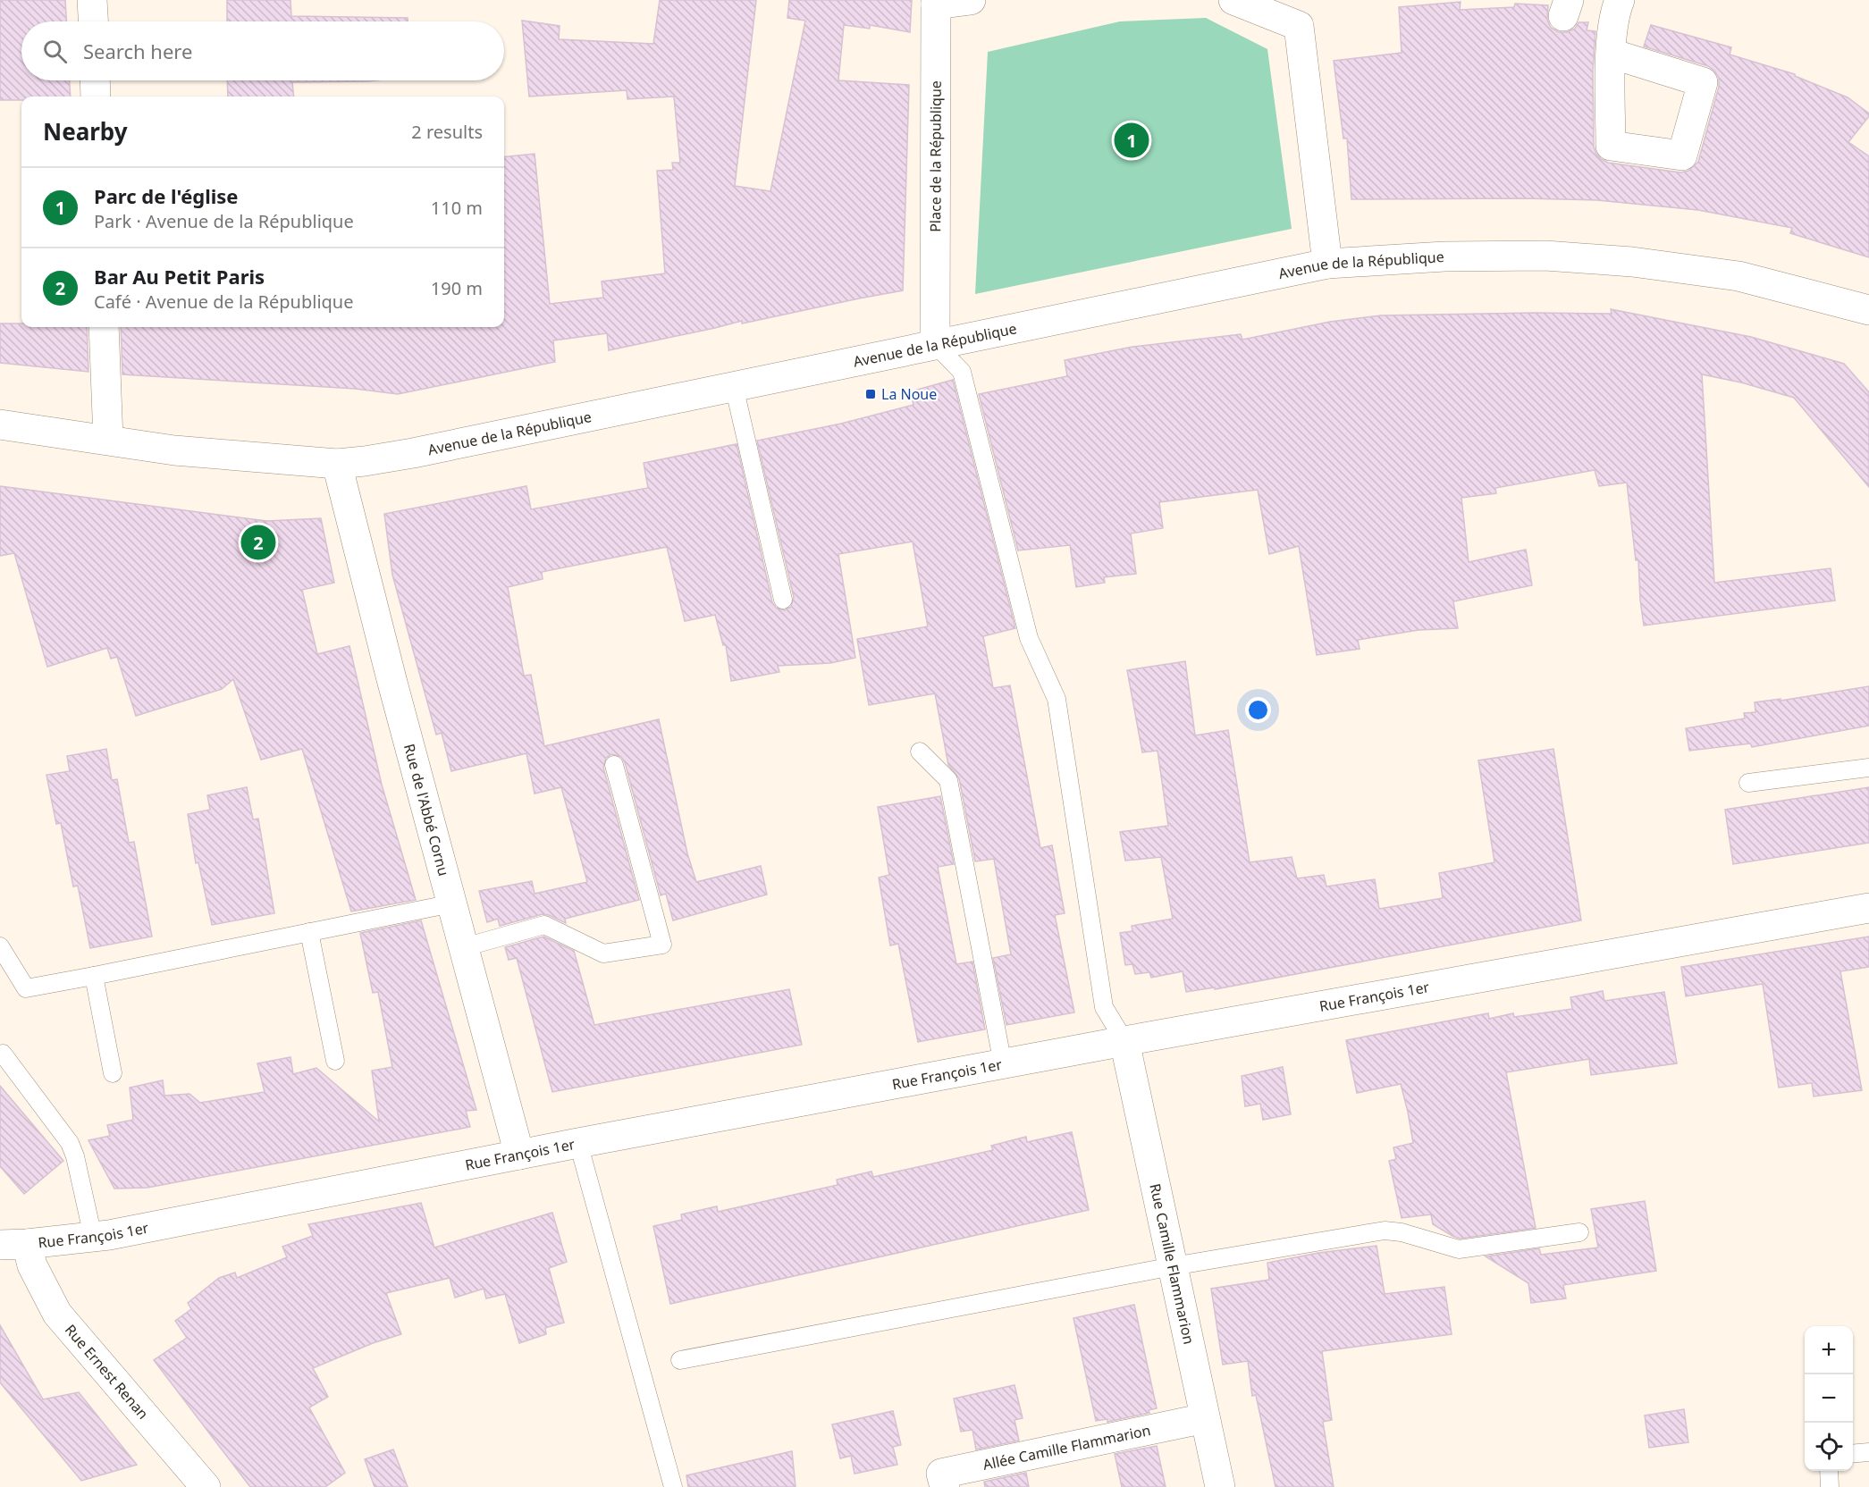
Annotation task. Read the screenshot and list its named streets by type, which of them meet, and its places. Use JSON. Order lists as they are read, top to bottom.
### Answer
{
  "streets": {
    "street": [
      "Place de la République",
      "Avenue de la République",
      "Rue de l'Abbé Cornu",
      "Rue François 1er",
      "Rue Camille Flammarion",
      "Rue Ernest Renan",
      "Allée Camille Flammarion"
    ]
  },
  "crossings": [
    ["Place de la République", "Avenue de la République"],
    ["Avenue de la République", "Rue de l'Abbé Cornu"],
    ["Rue de l'Abbé Cornu", "Rue François 1er"],
    ["Rue François 1er", "Rue Camille Flammarion"],
    ["Rue François 1er", "Rue Ernest Renan"],
    ["Rue Camille Flammarion", "Allée Camille Flammarion"]
  ],
  "places": {
    "transit": ["La Noue"]
  },
  "page": {
    "search": "Search here",
    "heading": ["Nearby", "2 results"],
    "pins": ["1", "2"],
    "list": [
      {
        "mark": "1",
        "name": "Parc de l'église",
        "note": "Park · Avenue de la République",
        "value": "110 m"
      },
      {
        "mark": "2",
        "name": "Bar Au Petit Paris",
        "note": "Café · Avenue de la République",
        "value": "190 m"
      }
    ],
    "map_buttons": ["+", "−"]
  }
}
